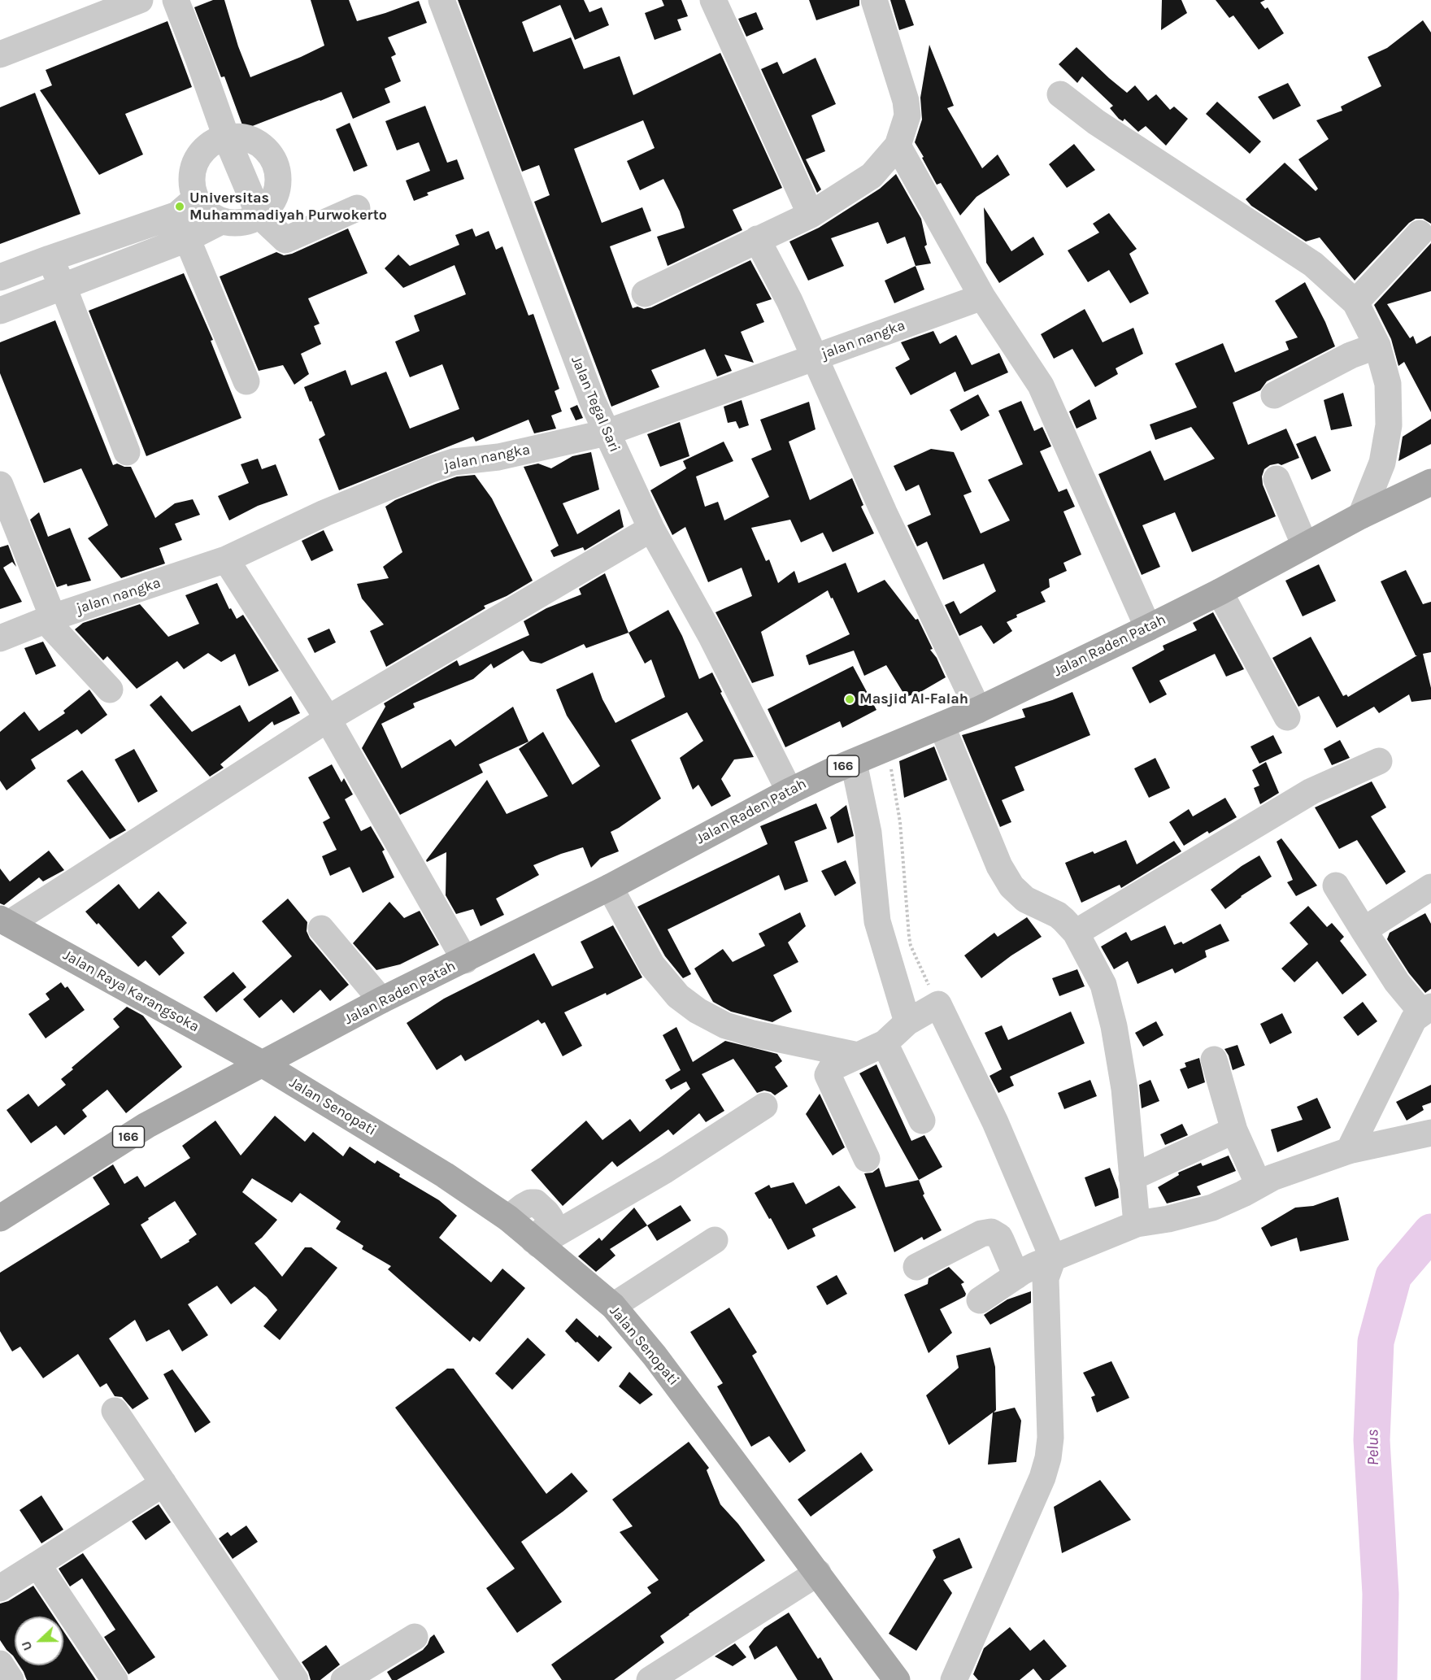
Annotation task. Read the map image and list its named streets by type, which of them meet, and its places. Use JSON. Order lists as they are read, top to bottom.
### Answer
{
  "streets": {
    "main road": [
      "Jalan Raden Patah",
      "166",
      "Jalan Raya Karangsoka",
      "Jalan Senopati"
    ],
    "street": ["jalan nangka", "Jalan Tegal Sari"]
  },
  "crossings": [
    ["jalan nangka", "Jalan Tegal Sari"],
    ["Jalan Tegal Sari", "Jalan Raden Patah"],
    ["Jalan Raden Patah", "166"],
    ["Jalan Raden Patah", "Jalan Raya Karangsoka"],
    ["Jalan Raden Patah", "Jalan Senopati"],
    ["166", "Jalan Raya Karangsoka"],
    ["166", "Jalan Senopati"],
    ["Jalan Raya Karangsoka", "Jalan Senopati"]
  ],
  "water": ["Pelus"],
  "places": ["Universitas Muhammadiyah Purwokerto", "Masjid Al-Falah"],
  "north": "left"
}
